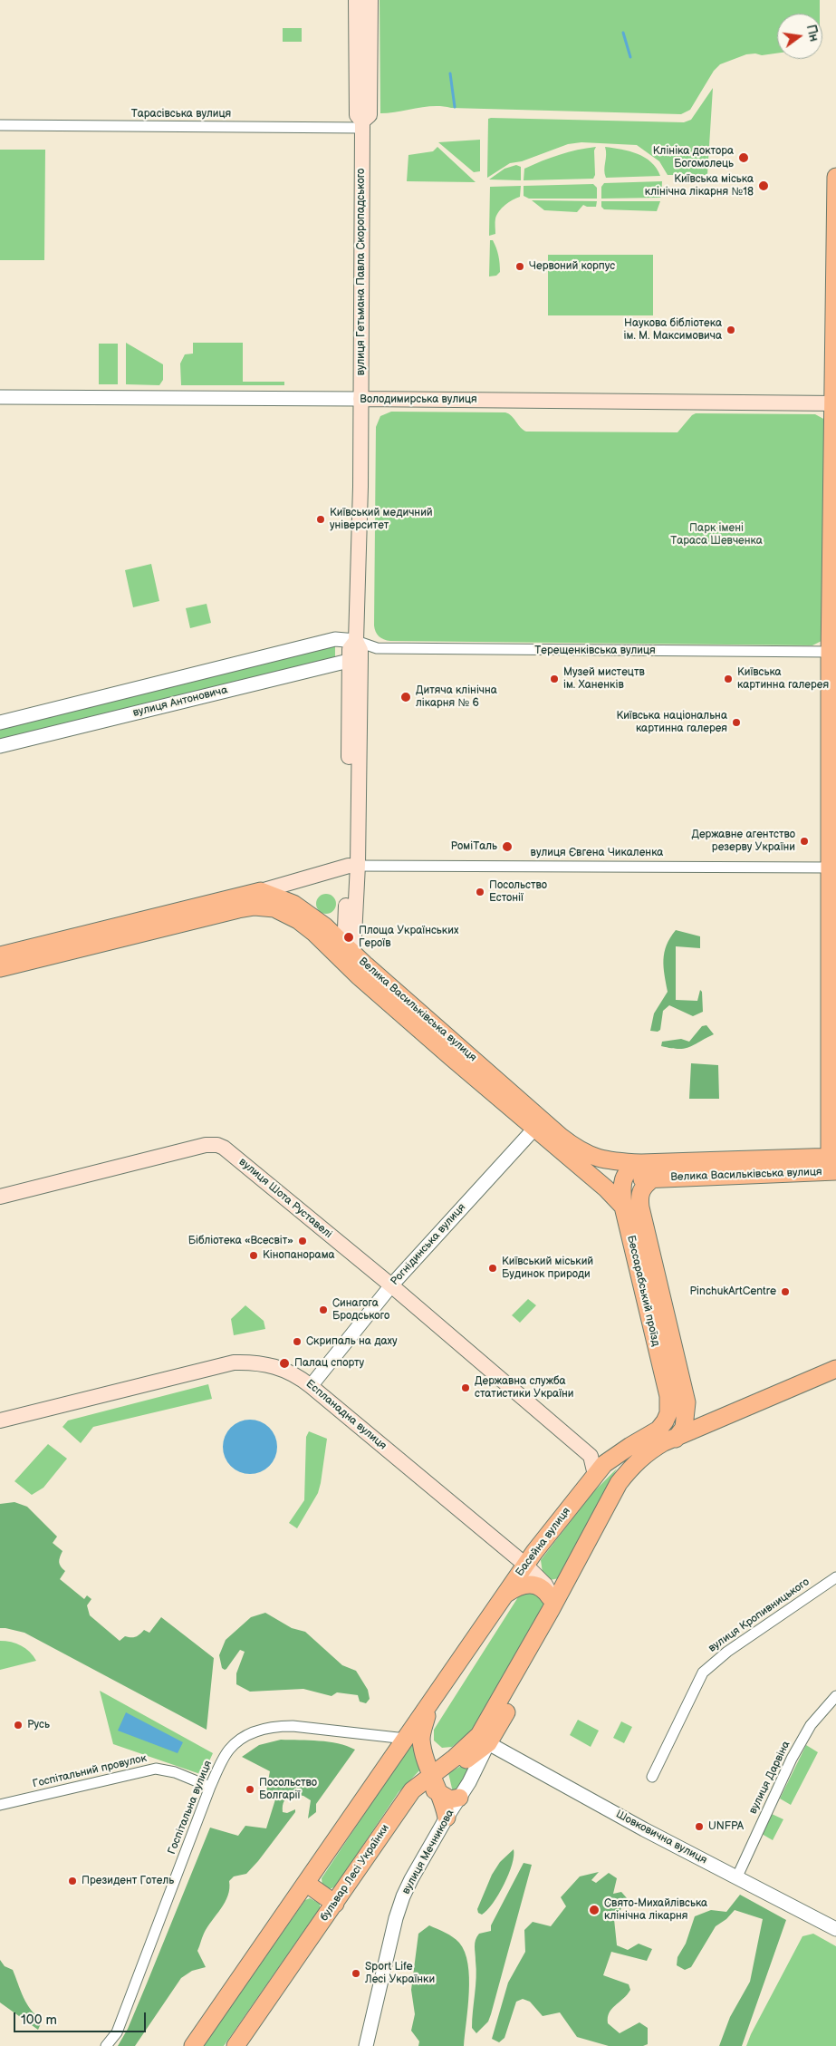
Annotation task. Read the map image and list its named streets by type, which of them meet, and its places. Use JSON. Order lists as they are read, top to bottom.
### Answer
{
  "streets": {
    "main road": [
      "вулиця Гетьмана Павла Скоропадського",
      "Володимирська вулиця",
      "Велика Васильківська вулиця",
      "вулиця Шота Руставелі",
      "Бессарабський проїзд",
      "Еспланадна вулиця",
      "Басейна вулиця",
      "бульвар Лесі Українки"
    ],
    "street": [
      "Тарасівська вулиця",
      "Терещенківська вулиця",
      "вулиця Антоновича",
      "вулиця Євгена Чикаленка",
      "Рогнідинська вулиця",
      "вулиця Кропивницького",
      "Госпітальний провулок",
      "вулиця Дарвіна",
      "Госпітальна вулиця",
      "Шовковична вулиця",
      "вулиця Мечникова"
    ]
  },
  "crossings": [
    ["Тарасівська вулиця", "вулиця Гетьмана Павла Скоропадського"],
    ["вулиця Гетьмана Павла Скоропадського", "Володимирська вулиця"],
    ["вулиця Гетьмана Павла Скоропадського", "Терещенківська вулиця"],
    ["вулиця Гетьмана Павла Скоропадського", "вулиця Антоновича"],
    ["вулиця Гетьмана Павла Скоропадського", "вулиця Євгена Чикаленка"],
    ["Терещенківська вулиця", "вулиця Антоновича"],
    ["Велика Васильківська вулиця", "Рогнідинська вулиця"],
    ["Велика Васильківська вулиця", "Бессарабський проїзд"],
    ["вулиця Шота Руставелі", "Рогнідинська вулиця"],
    ["вулиця Шота Руставелі", "Басейна вулиця"],
    ["Рогнідинська вулиця", "Еспланадна вулиця"],
    ["Бессарабський проїзд", "Басейна вулиця"],
    ["Еспланадна вулиця", "Басейна вулиця"],
    ["Госпітальний провулок", "Госпітальна вулиця"],
    ["вулиця Дарвіна", "Шовковична вулиця"],
    ["Шовковична вулиця", "вулиця Мечникова"],
    ["вулиця Мечникова", "бульвар Лесі Українки"]
  ],
  "parks": ["Парк імені Тараса Шевченка"],
  "places": [
    "Клініка доктора Богомолець",
    "Київська міська клінічна лікарня №18",
    "Червоний корпус",
    "Наукова бібліотека ім. М. Максимовича",
    "Київський медичний університет",
    "Музей мистецтв ім. Ханенків",
    "Київська картинна галерея",
    "Дитяча клінічна лікарня № 6",
    "Київська національна картинна галерея",
    "Державне агентство резерву України",
    "РоміТаль",
    "Посольство Естонії",
    "Площа Українських Героїв",
    "Бібліотека «Всесвіт»",
    "Кінопанорама",
    "Київський міський Будинок природи",
    "PinchukArtCentre",
    "Синагога Бродського",
    "Скрипаль на даху",
    "Палац спорту",
    "Державна служба статистики України",
    "Русь",
    "Посольство Болгарії",
    "UNFPA",
    "Президент Готель",
    "Свято-Михайлівська клінічна лікарня",
    "Sport Life Лесі Українки"
  ],
  "scale_bar": "100 m",
  "north": "right"
}
